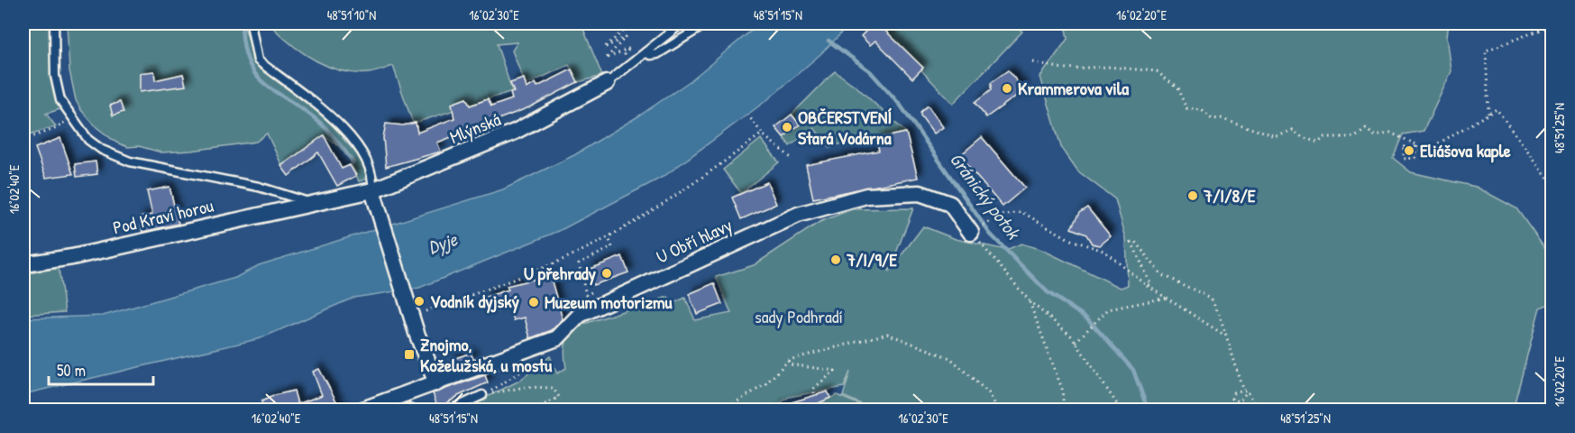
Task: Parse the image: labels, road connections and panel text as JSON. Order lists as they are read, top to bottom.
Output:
{
  "streets": {
    "street": ["Mlýnská", "Pod Kraví horou", "U Obří hlavy"]
  },
  "crossings": [
    ["Mlýnská", "Pod Kraví horou"]
  ],
  "water": ["Gránický potok", "Dyje"],
  "parks": ["sady Podhradí"],
  "places": {
    "other": [
      "Krammerova vila",
      "OBČERSTVENÍ Stará Vodárna",
      "Eliášova kaple",
      "7/I/8/E",
      "7/I/9/E",
      "U přehrady",
      "Vodník dyjský",
      "Muzeum motorizmu"
    ],
    "transit": ["Znojmo, Koželužská, u mostu"]
  },
  "scale_bar": "50 m",
  "coordinates": [
    "48°51'10\"N",
    "16°02'30\"E",
    "48°51'15\"N",
    "16°02'20\"E",
    "48°51'25\"N",
    "16°02'40\"E"
  ]
}
